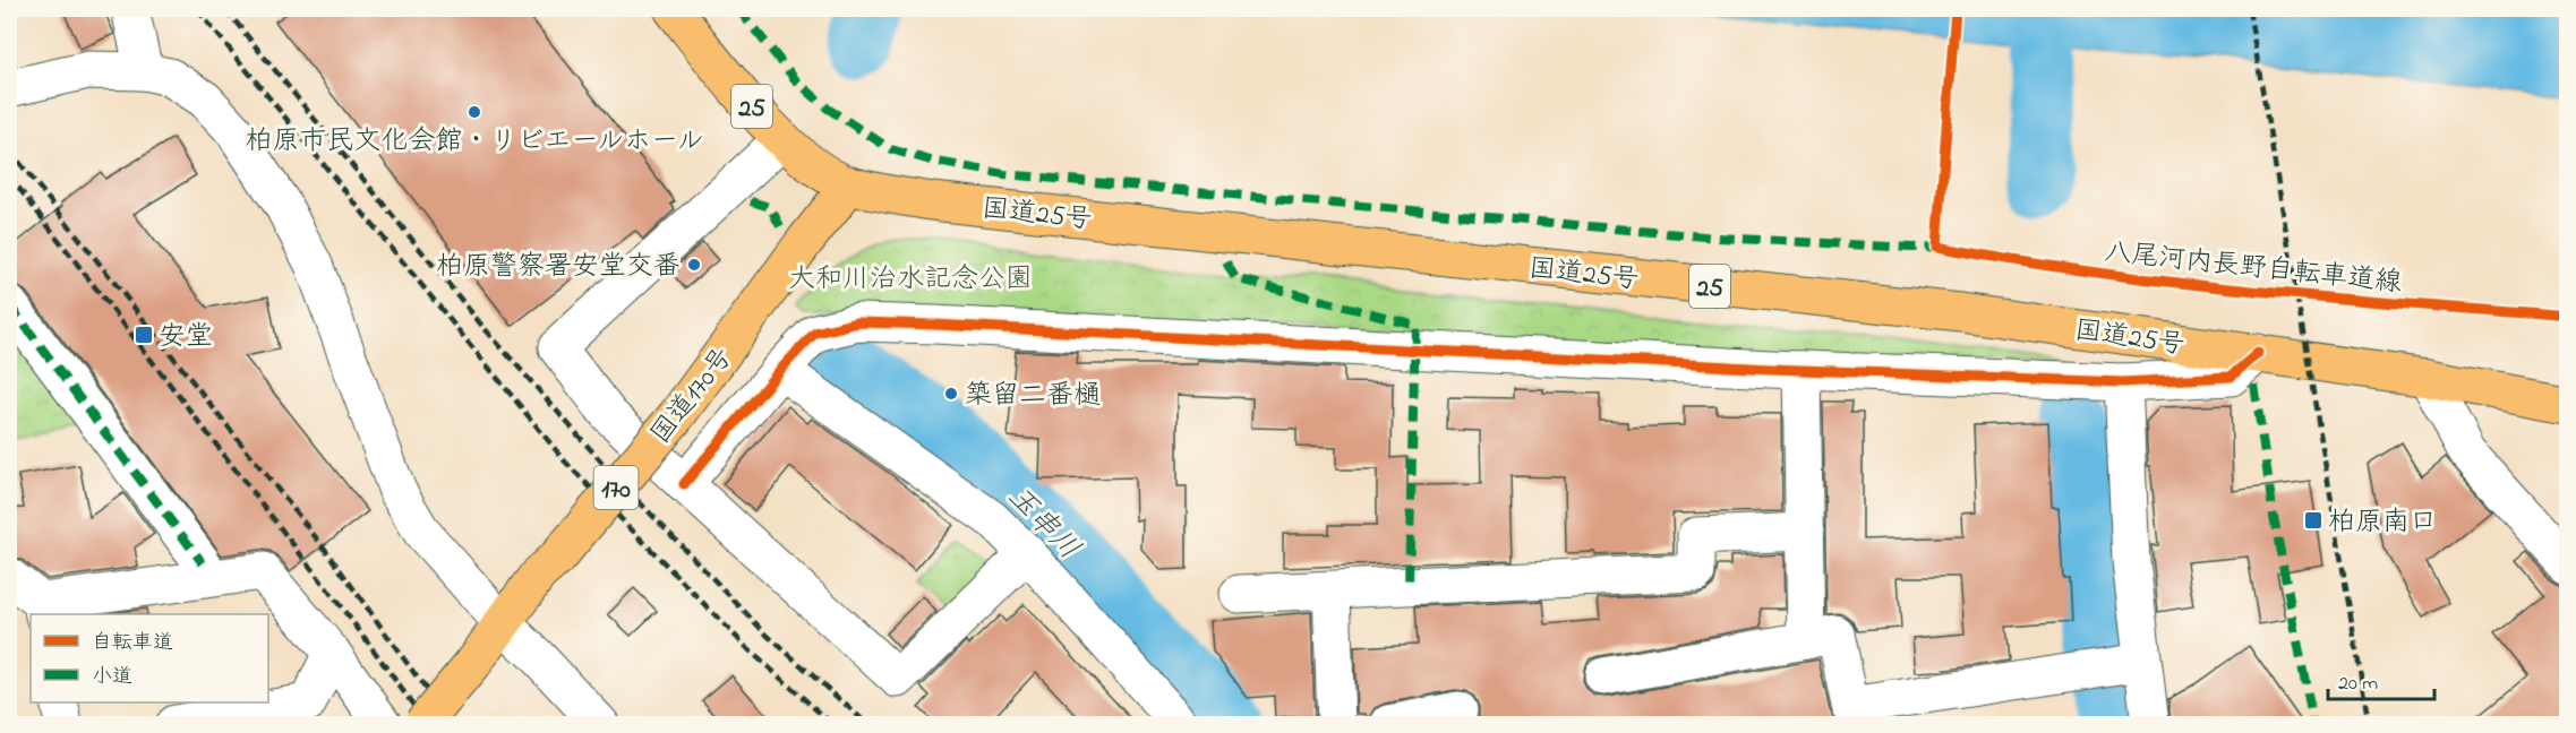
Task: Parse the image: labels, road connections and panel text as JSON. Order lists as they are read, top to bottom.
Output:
{
  "streets": {
    "highway": [
      "25",
      "国道25号",
      "国道170号",
      "170"
    ],
    "cycle path": ["八尾河内長野自転車道線"]
  },
  "crossings": [
    ["国道25号", "国道170号"]
  ],
  "water": ["玉串川"],
  "parks": ["大和川治水記念公園"],
  "places": {
    "other": ["柏原市民文化会館・リビエールホール", "柏原警察署安堂交番", "築留二番樋"],
    "transit": ["安堂", "柏原南口"]
  },
  "legend": ["自転車道", "小道"],
  "scale_bar": "20 m"
}
